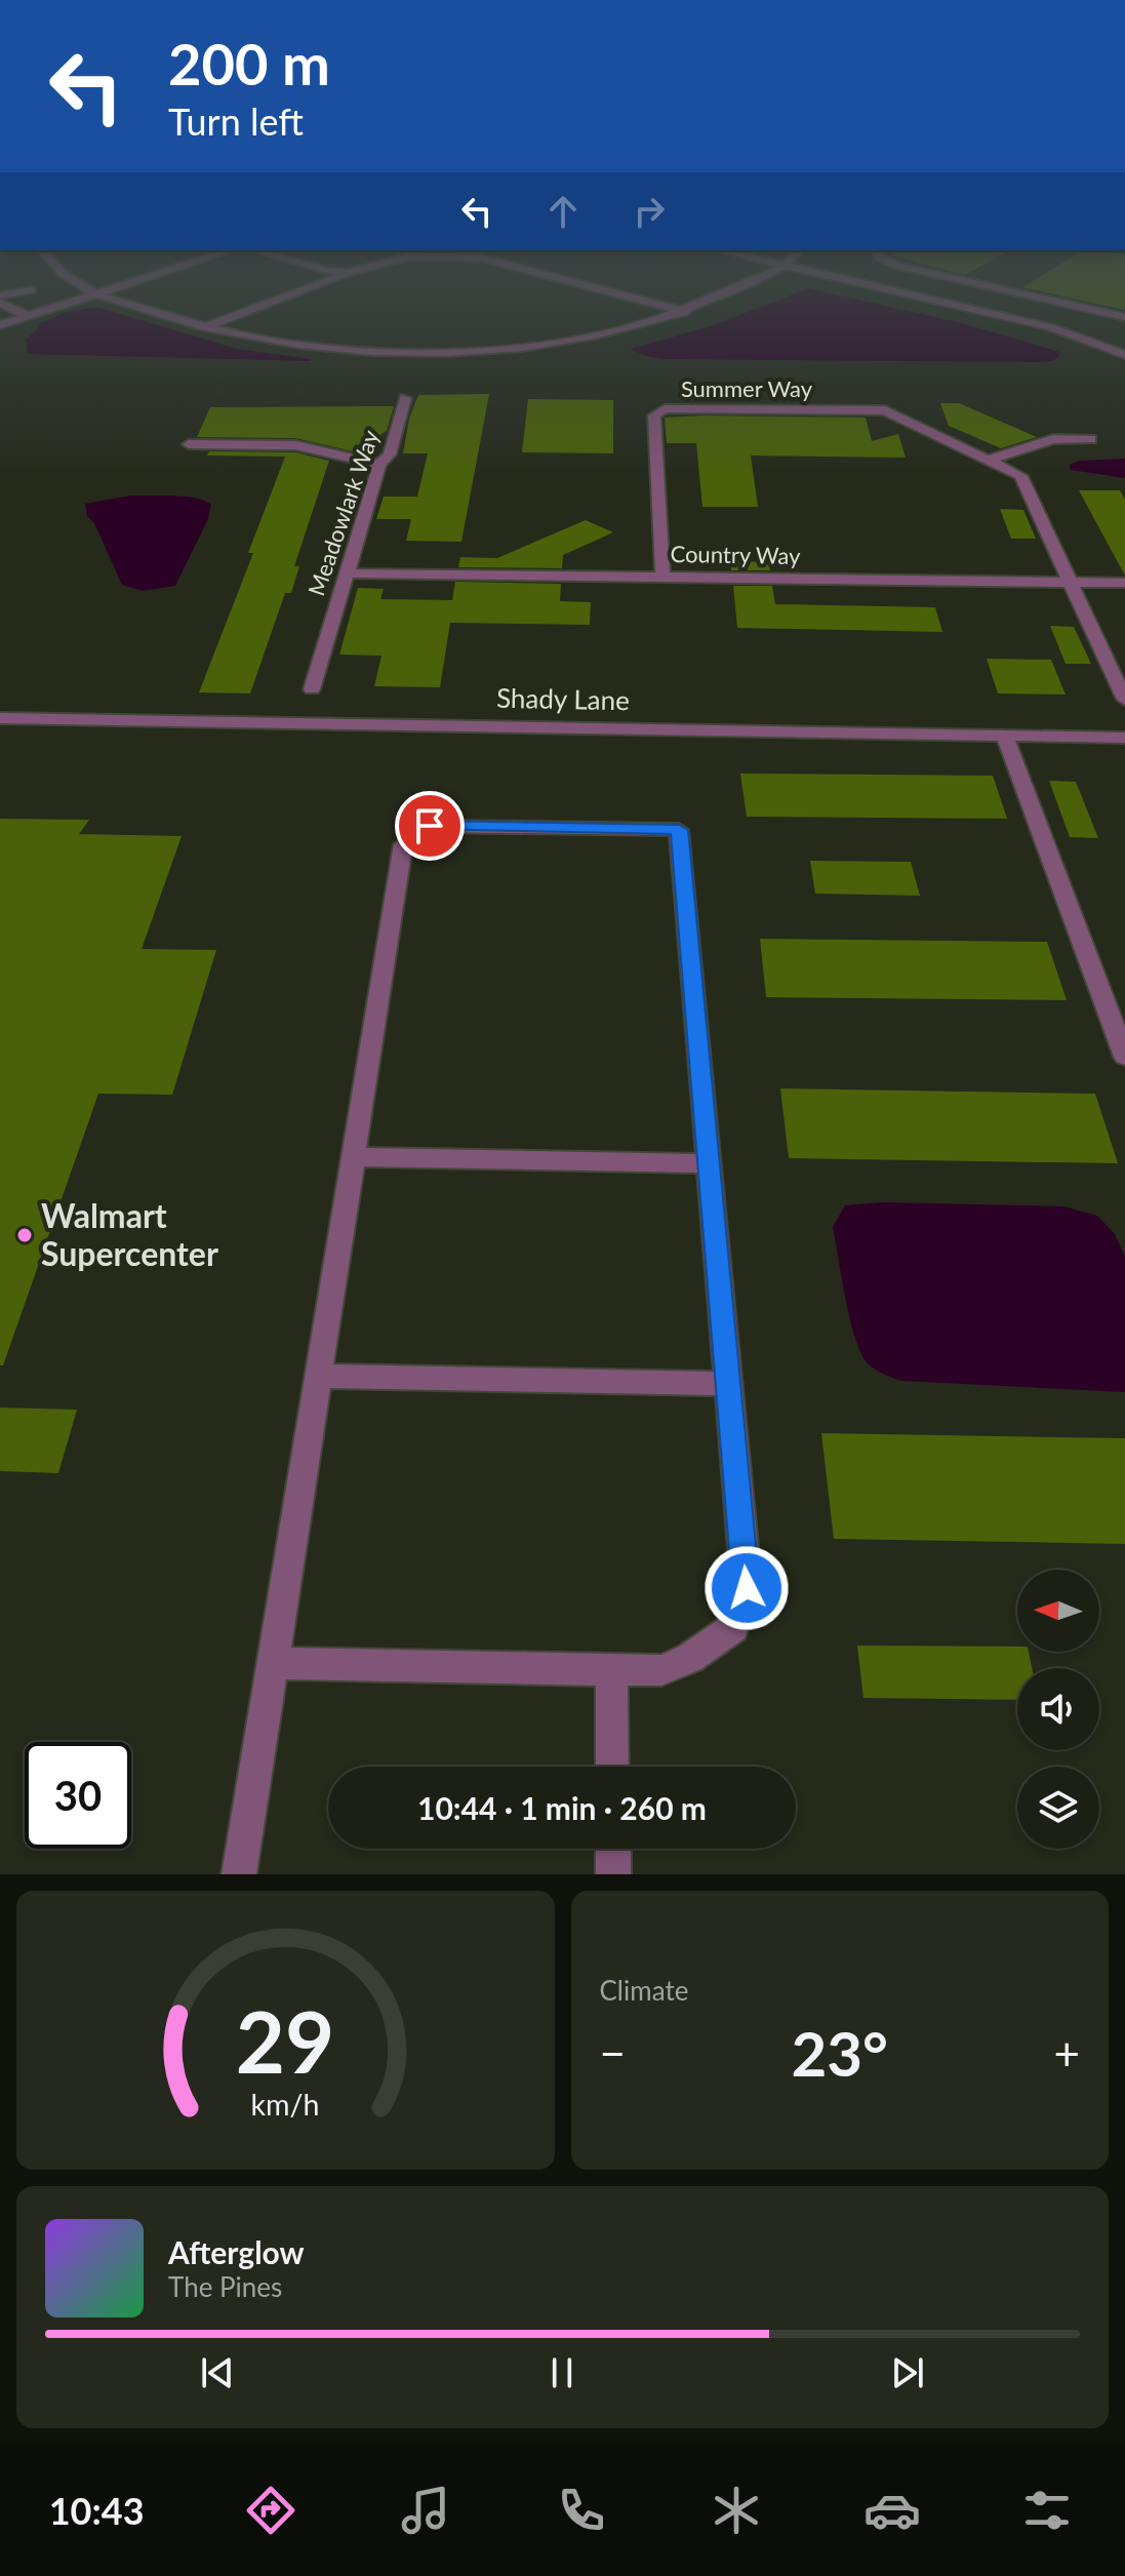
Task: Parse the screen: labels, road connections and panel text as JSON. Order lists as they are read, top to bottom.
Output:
{
  "streets": {
    "street": [
      "Summer Way",
      "Meadowlark Way",
      "Country Way",
      "Shady Lane"
    ]
  },
  "crossings": [
    ["Summer Way", "Country Way"],
    ["Meadowlark Way", "Country Way"]
  ],
  "places": ["Walmart Supercenter"],
  "north": "left",
  "page": {
    "turn": ["200 m", "Turn left"],
    "limit": "30",
    "trip": "10:44 · 1 min · 260 m",
    "tile": "Climate",
    "heat": ["−", "23°", "+"],
    "song": ["Afterglow", "The Pines"],
    "tabs": "10:43",
    "gauge": ["29", "km/h"]
  }
}
